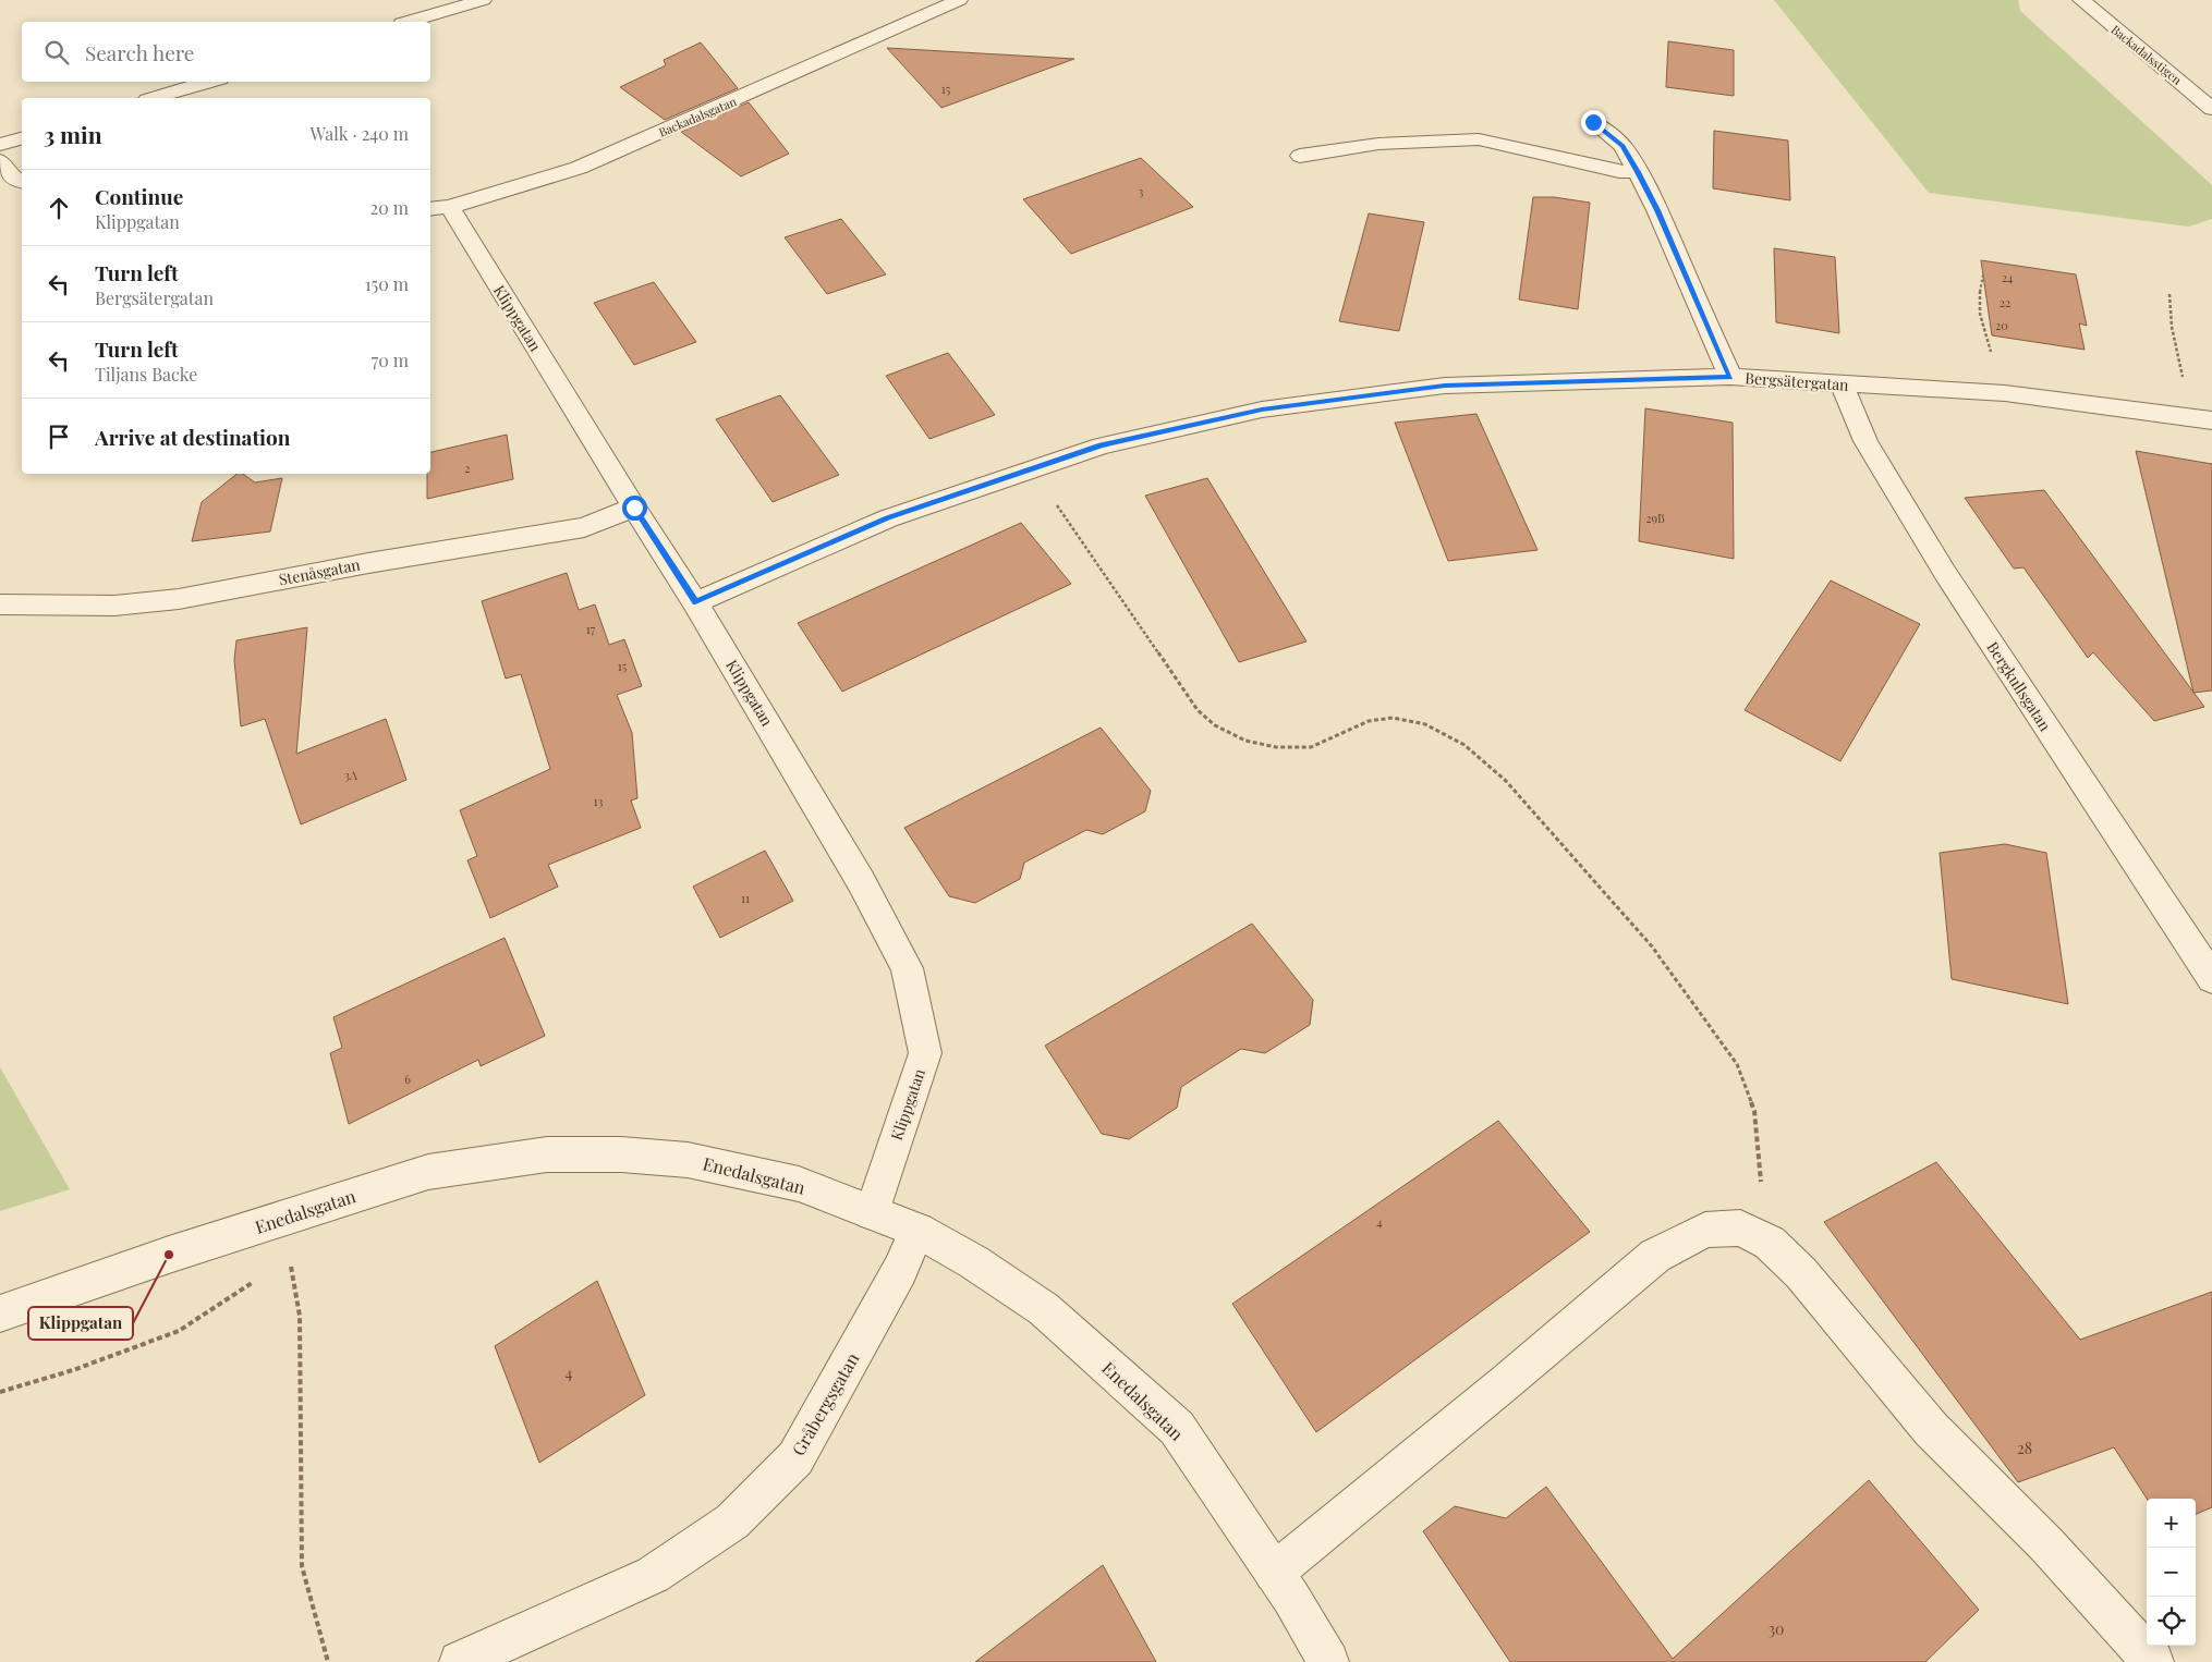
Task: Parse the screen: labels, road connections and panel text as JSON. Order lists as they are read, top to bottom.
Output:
{
  "streets": {
    "street": [
      "Backadalsstigen",
      "Backadalsgatan",
      "Klippgatan",
      "Bergsätergatan",
      "Stenåsgatan",
      "Bergkullsgatan",
      "Enedalsgatan",
      "Gråbergsgatan"
    ]
  },
  "crossings": [
    ["Backadalsgatan", "Klippgatan"],
    ["Klippgatan", "Bergsätergatan"],
    ["Klippgatan", "Stenåsgatan"],
    ["Klippgatan", "Enedalsgatan"],
    ["Bergsätergatan", "Bergkullsgatan"],
    ["Enedalsgatan", "Gråbergsgatan"]
  ],
  "places": ["Klippgatan"],
  "house_numbers": [
    "15",
    "3",
    "24",
    "22",
    "20",
    "2",
    "29B",
    "17",
    "15",
    "3A",
    "13",
    "11",
    "6",
    "4",
    "4",
    "28",
    "30"
  ],
  "page": {
    "search": "Search here",
    "heading": ["3 min", "Walk · 240 m"],
    "list": [
      ["Continue", "Klippgatan", "20 m"],
      ["Turn left", "Bergsätergatan", "150 m"],
      ["Turn left", "Tiljans Backe", "70 m"],
      "Arrive at destination"
    ],
    "map_buttons": ["+", "−"]
  }
}
